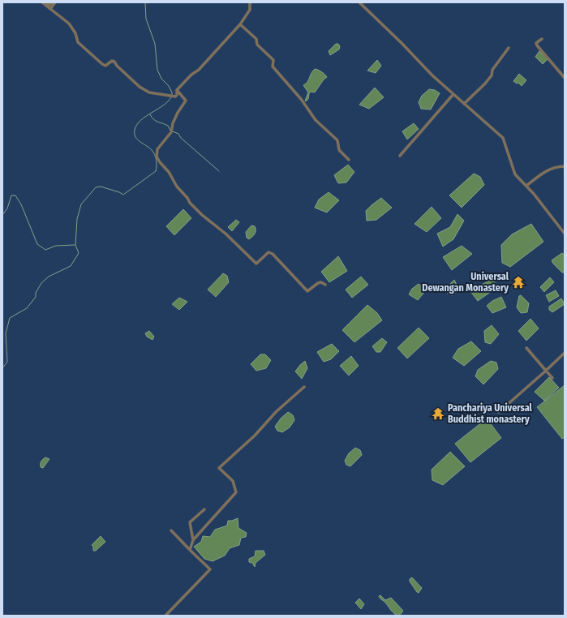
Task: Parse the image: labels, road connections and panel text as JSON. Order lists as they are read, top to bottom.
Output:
{
  "places": {
    "temple": ["Universal Dewangan Monastery", "Panchariya Universal Buddhist monastery"]
  }
}
